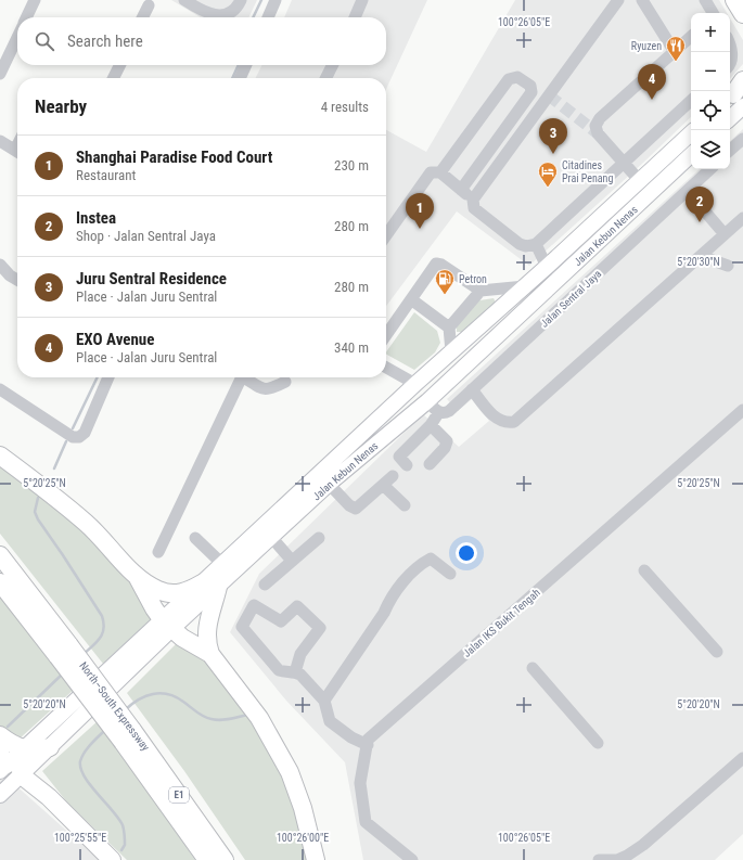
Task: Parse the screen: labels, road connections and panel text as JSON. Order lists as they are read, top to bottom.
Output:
{
  "streets": {
    "highway": ["North–South Expressway", "E1"],
    "main road": ["Jalan Kebun Nenas"],
    "street": ["Jalan Sentral Jaya", "Jalan IKS Bukit Tengah"]
  },
  "places": {
    "restaurant": ["Ryuzen"],
    "hotel": ["Citadines Prai Penang"],
    "fuel station": ["Petron"]
  },
  "page": {
    "map_buttons": ["+", "−"],
    "search": "Search here",
    "pins": [
      "4",
      "3",
      "2",
      "1"
    ],
    "heading": ["Nearby", "4 results"],
    "list": [
      {
        "mark": "1",
        "name": "Shanghai Paradise Food Court",
        "note": "Restaurant",
        "value": "230 m"
      },
      {
        "mark": "2",
        "name": "Instea",
        "note": "Shop · Jalan Sentral Jaya",
        "value": "280 m"
      },
      {
        "mark": "3",
        "name": "Juru Sentral Residence",
        "note": "Place · Jalan Juru Sentral",
        "value": "280 m"
      },
      {
        "mark": "4",
        "name": "EXO Avenue",
        "note": "Place · Jalan Juru Sentral",
        "value": "340 m"
      }
    ]
  },
  "coordinates": [
    "100°26'05\"E",
    "5°20'30\"N",
    "5°20'25\"N",
    "5°20'20\"N",
    "100°25'55\"E",
    "100°26'00\"E"
  ]
}
